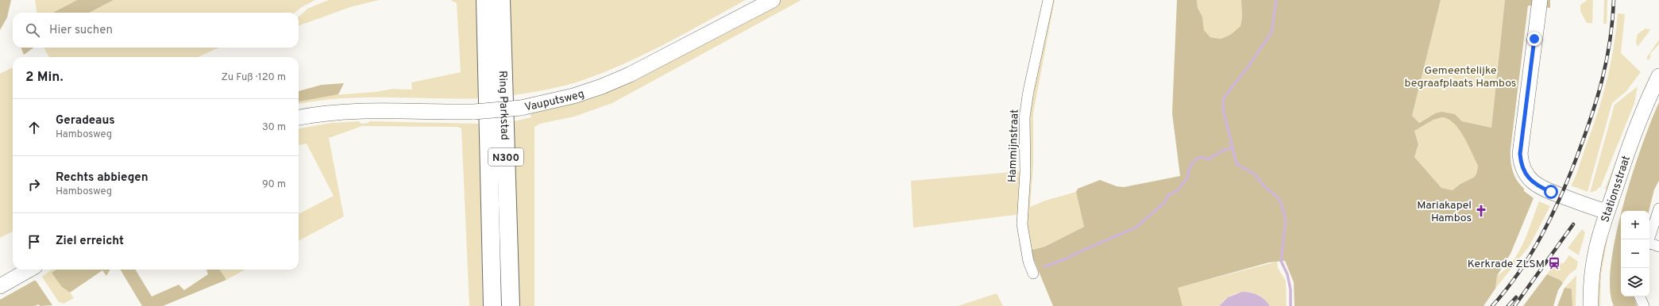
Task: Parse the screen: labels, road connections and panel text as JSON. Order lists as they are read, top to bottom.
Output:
{
  "streets": {
    "highway": ["Ring Parkstad", "N300"],
    "street": ["Vauputsweg", "Hammijnstraat", "Stationsstraat"]
  },
  "parks": ["Gemeentelijke begraafplaats Hambos"],
  "places": {
    "church": ["Mariakapel Hambos"],
    "station": ["Kerkrade ZLSM"]
  },
  "page": {
    "search": "Hier suchen",
    "heading": ["2 Min.", "Zu Fuß · 120 m"],
    "list": [
      ["Geradeaus", "Hambosweg", "30 m"],
      ["Rechts abbiegen", "Hambosweg", "90 m"],
      "Ziel erreicht"
    ],
    "map_buttons": ["+", "−"]
  }
}
